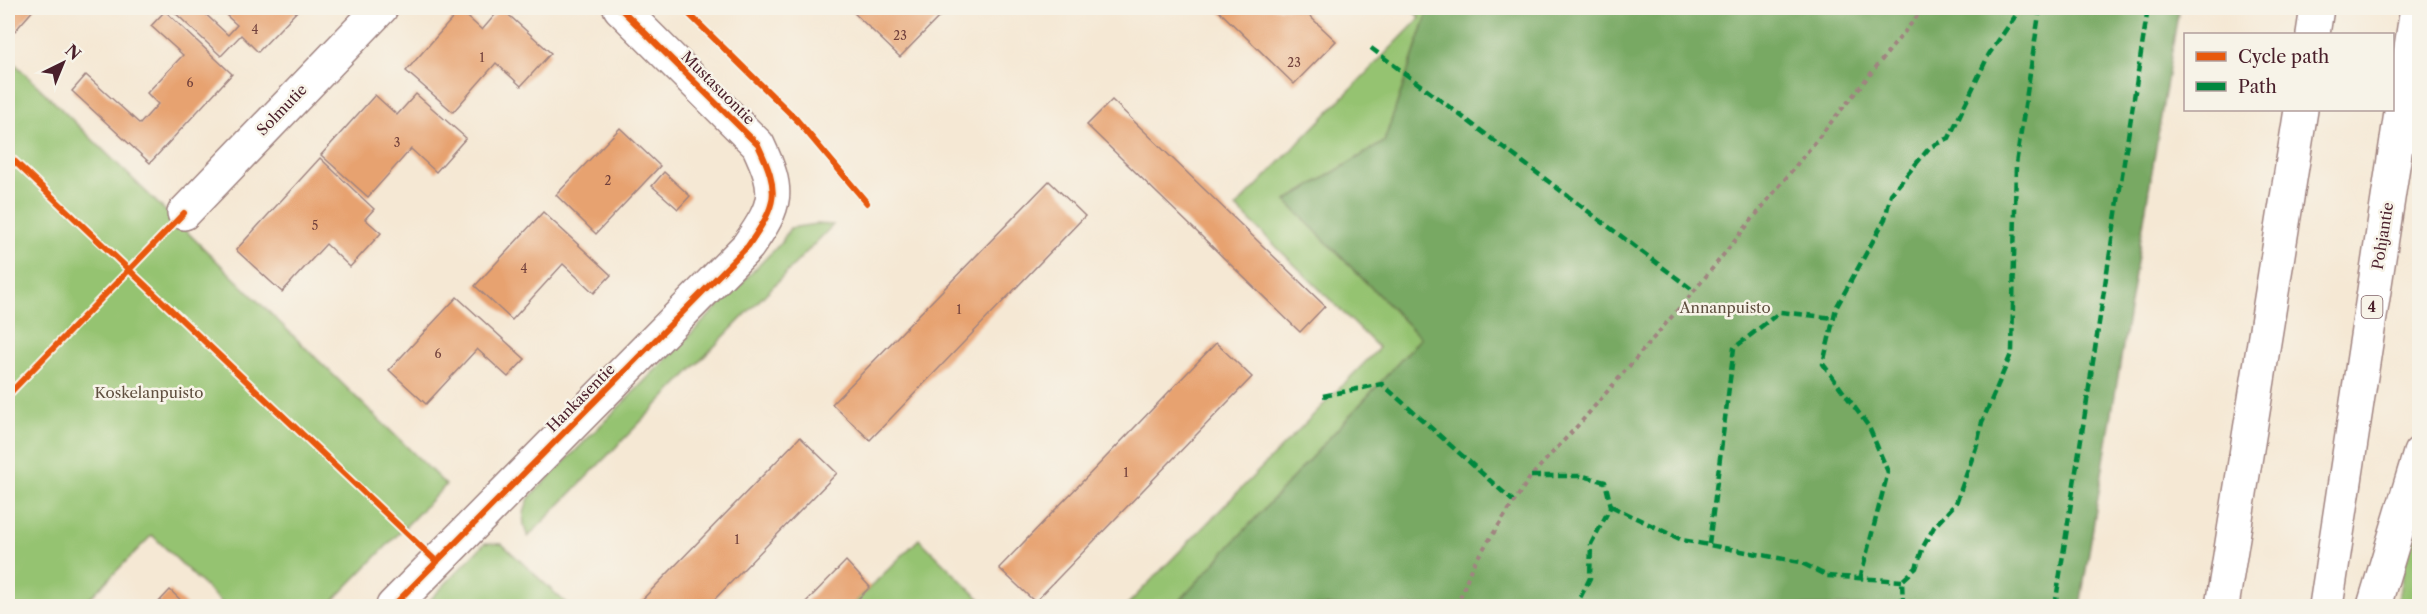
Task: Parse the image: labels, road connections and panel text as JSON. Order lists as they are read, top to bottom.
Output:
{
  "streets": {
    "main road": [
      "Mustasuontie",
      "Solmutie",
      "Pohjantie",
      "4",
      "Hankasentie"
    ]
  },
  "crossings": [
    ["Mustasuontie", "Hankasentie"]
  ],
  "parks": ["Annanpuisto", "Koskelanpuisto"],
  "house_numbers": [
    "4",
    "23",
    "1",
    "23",
    "6",
    "3",
    "2",
    "5",
    "4",
    "1",
    "6",
    "1",
    "1"
  ],
  "legend": ["Cycle path", "Path"],
  "north": "top right"
}
